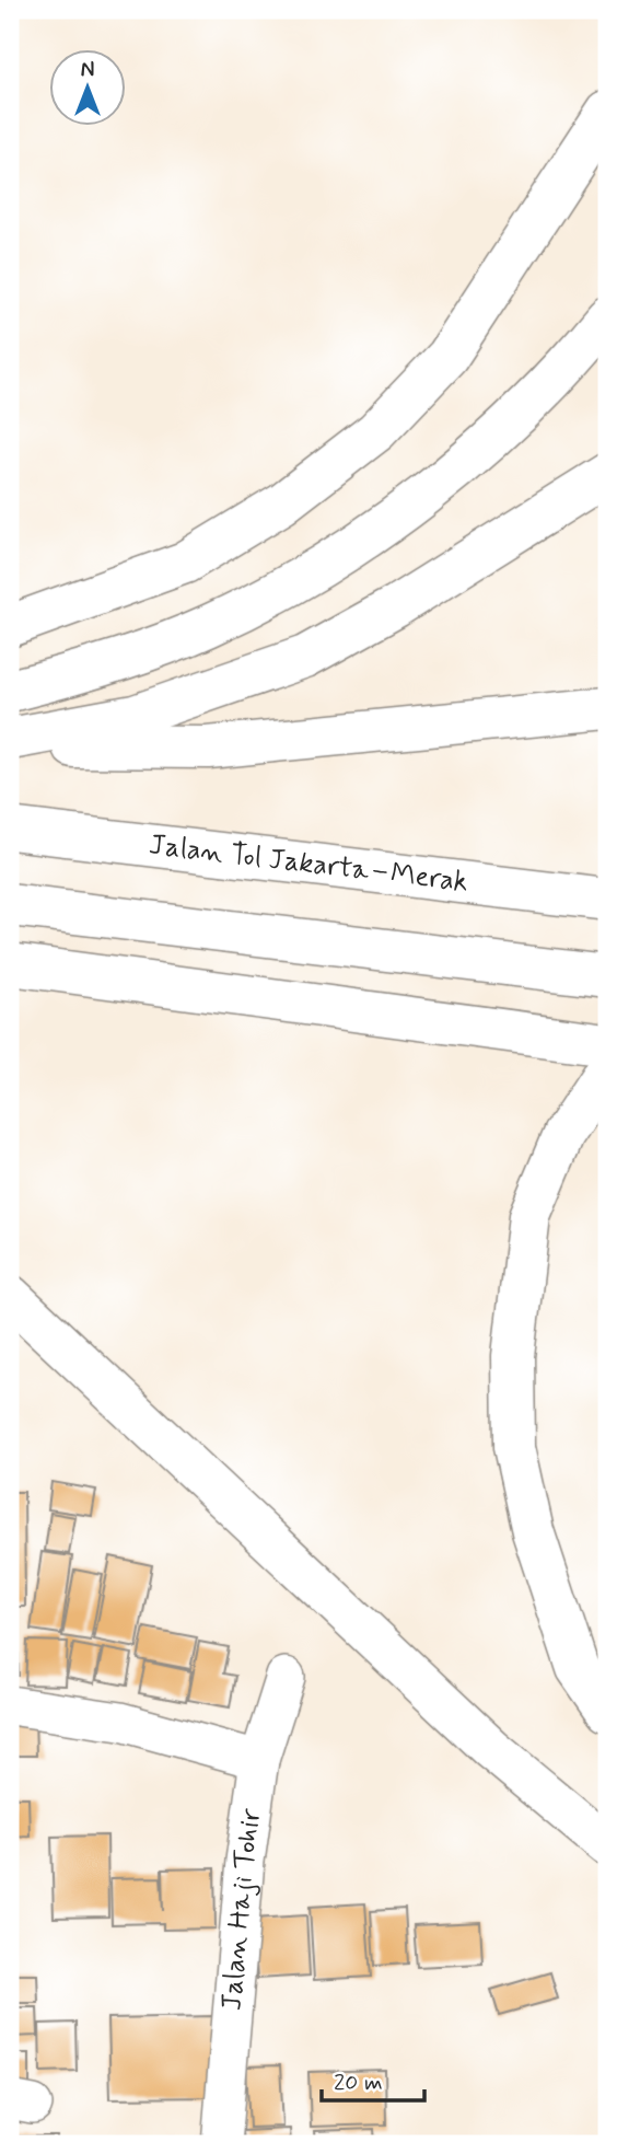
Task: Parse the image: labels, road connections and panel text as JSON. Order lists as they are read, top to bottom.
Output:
{
  "streets": {
    "highway": ["Jalan Tol Jakarta–Merak"],
    "street": ["Jalan Haji Tohir"]
  },
  "scale_bar": "20 m",
  "north": "top"
}
